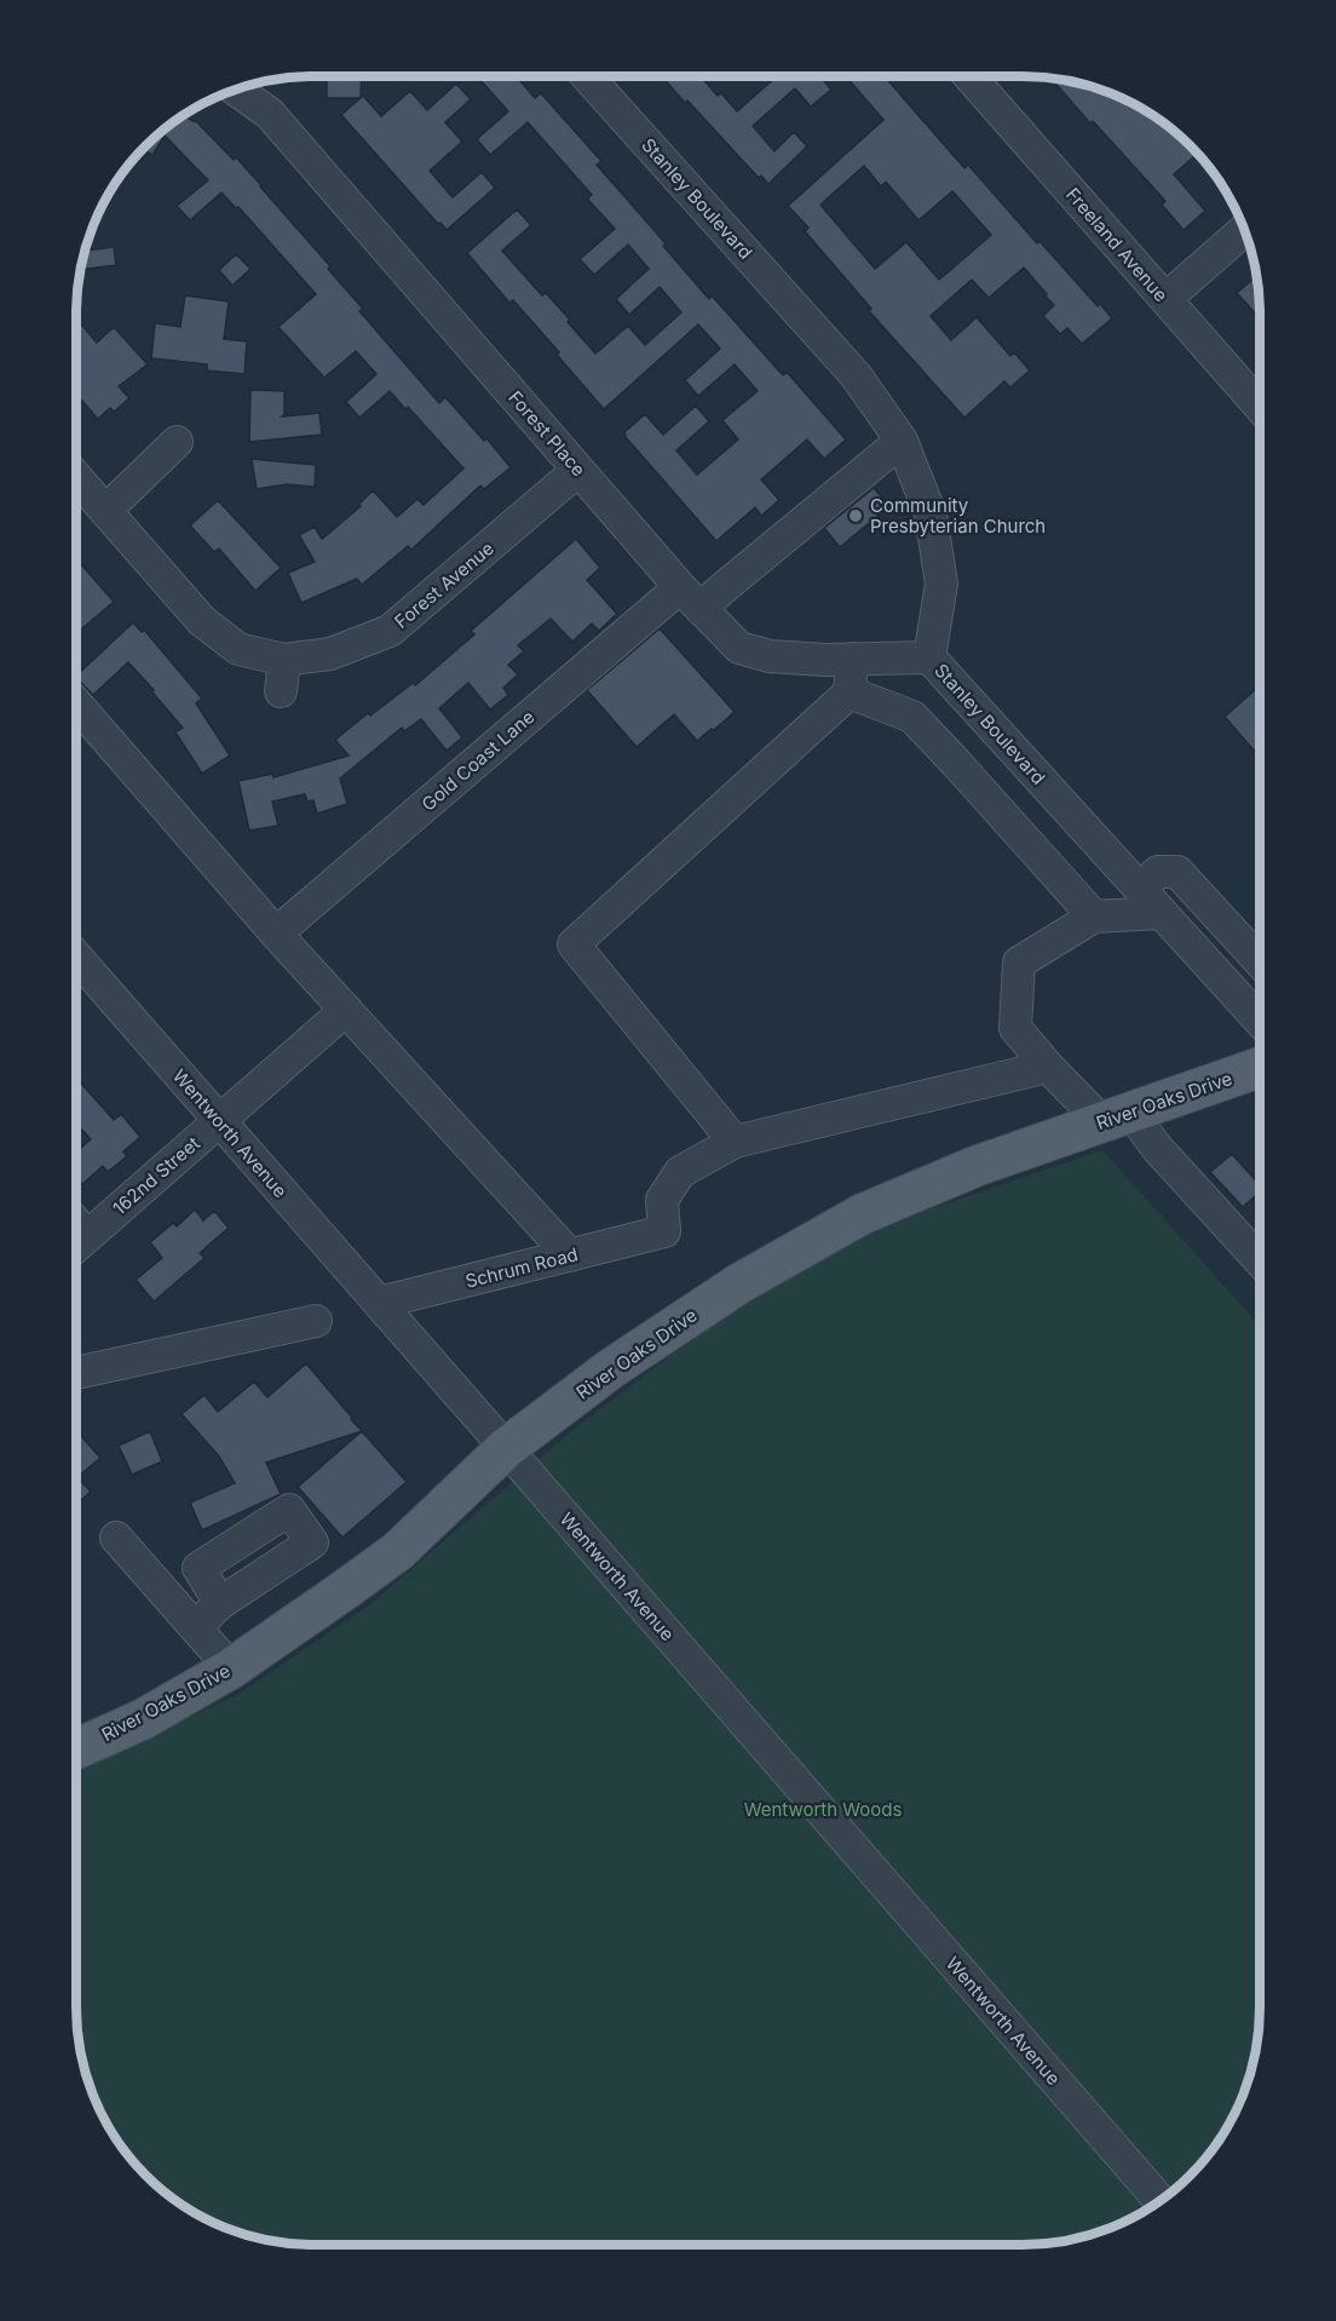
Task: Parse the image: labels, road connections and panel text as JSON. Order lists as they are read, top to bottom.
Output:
{
  "streets": {
    "main road": ["River Oaks Drive"],
    "street": [
      "Stanley Boulevard",
      "Freeland Avenue",
      "Forest Place",
      "Forest Avenue",
      "Gold Coast Lane",
      "Wentworth Avenue",
      "162nd Street",
      "Schrum Road"
    ]
  },
  "crossings": [
    ["Stanley Boulevard", "Forest Place"],
    ["Stanley Boulevard", "Gold Coast Lane"],
    ["Forest Place", "Forest Avenue"],
    ["Forest Place", "Gold Coast Lane"],
    ["River Oaks Drive", "Wentworth Avenue"],
    ["Wentworth Avenue", "162nd Street"],
    ["Wentworth Avenue", "Schrum Road"]
  ],
  "parks": ["Wentworth Woods"],
  "places": ["Community Presbyterian Church"]
}
